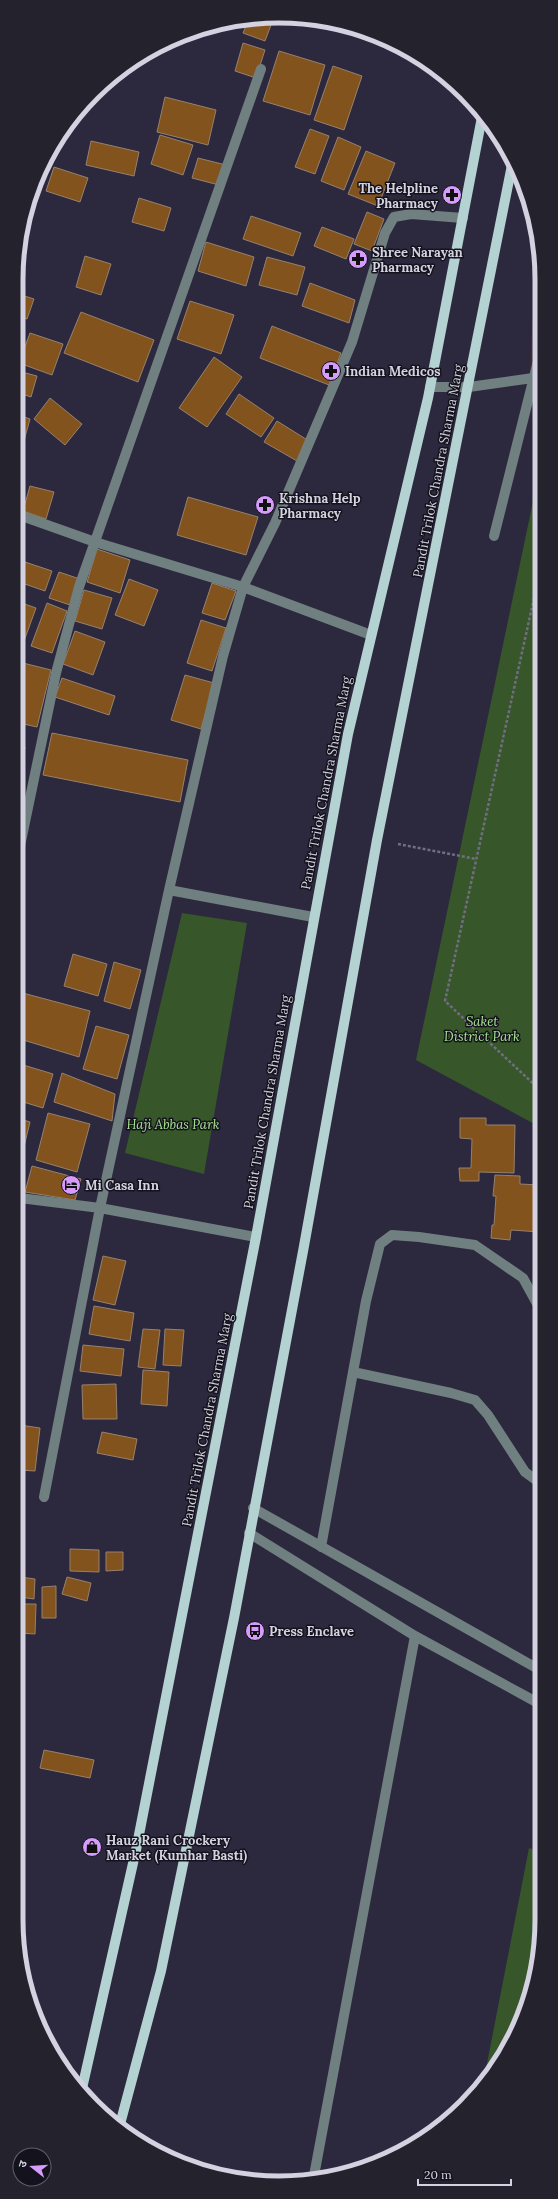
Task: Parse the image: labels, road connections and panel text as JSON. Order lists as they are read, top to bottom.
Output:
{
  "streets": {
    "main road": ["Pandit Trilok Chandra Sharma Marg"]
  },
  "parks": ["Saket District Park", "Haji Abbas Park"],
  "places": {
    "pharmacy": [
      "The Helpline Pharmacy",
      "Shree Narayan Pharmacy",
      "Indian Medicos",
      "Krishna Help Pharmacy"
    ],
    "hotel": ["Mi Casa Inn"],
    "bus stop": ["Press Enclave"],
    "shop": ["Hauz Rani Crockery Market (Kumhar Basti)"]
  },
  "scale_bar": "20 m",
  "north": "left"
}
